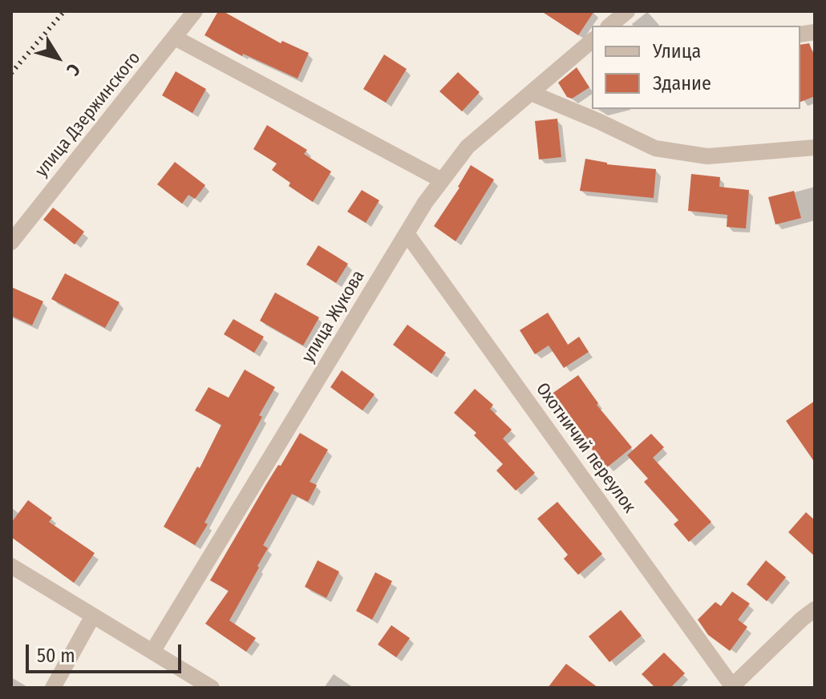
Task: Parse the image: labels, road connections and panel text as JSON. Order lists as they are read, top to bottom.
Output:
{
  "streets": {
    "street": ["улица Дзержинского", "улица Жукова", "Охотничий переулок"]
  },
  "crossings": [
    ["улица Жукова", "Охотничий переулок"]
  ],
  "legend": ["Улица", "Здание"],
  "scale_bar": "50 m",
  "north": "bottom right"
}
